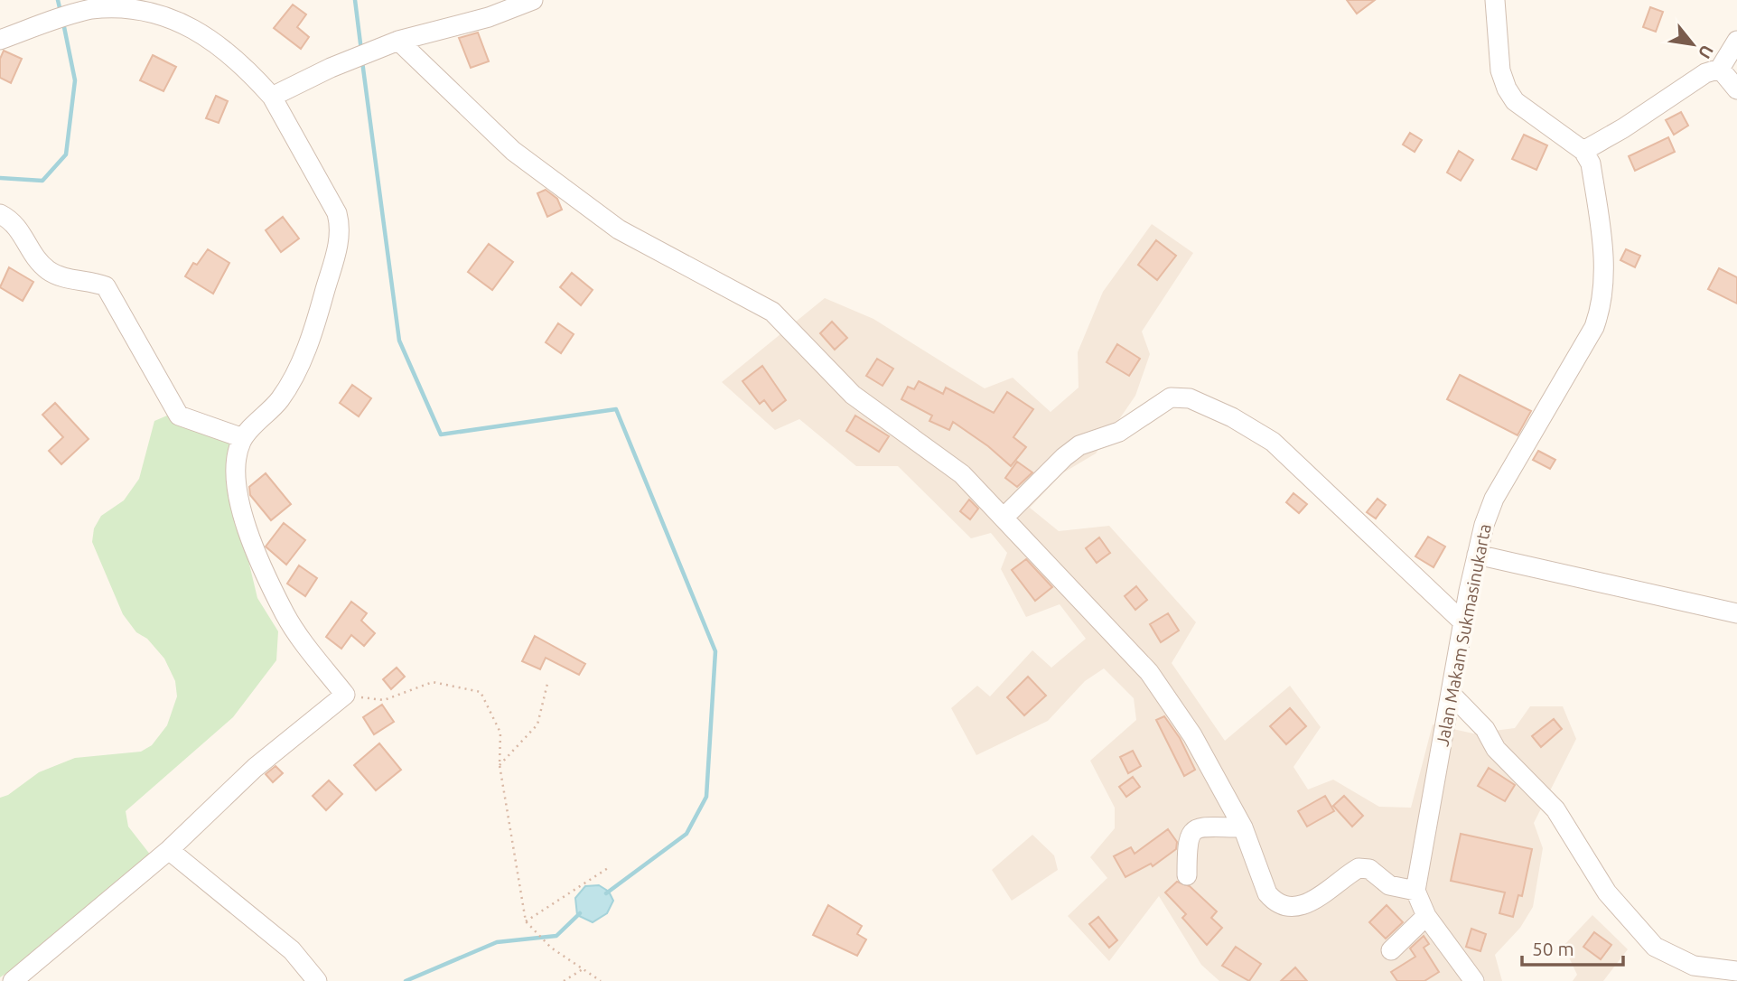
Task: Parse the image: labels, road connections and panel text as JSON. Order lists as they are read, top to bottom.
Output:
{
  "streets": {
    "street": ["Jalan Makam Sukmasinukarta"]
  },
  "scale_bar": "50 m",
  "north": "bottom right"
}
